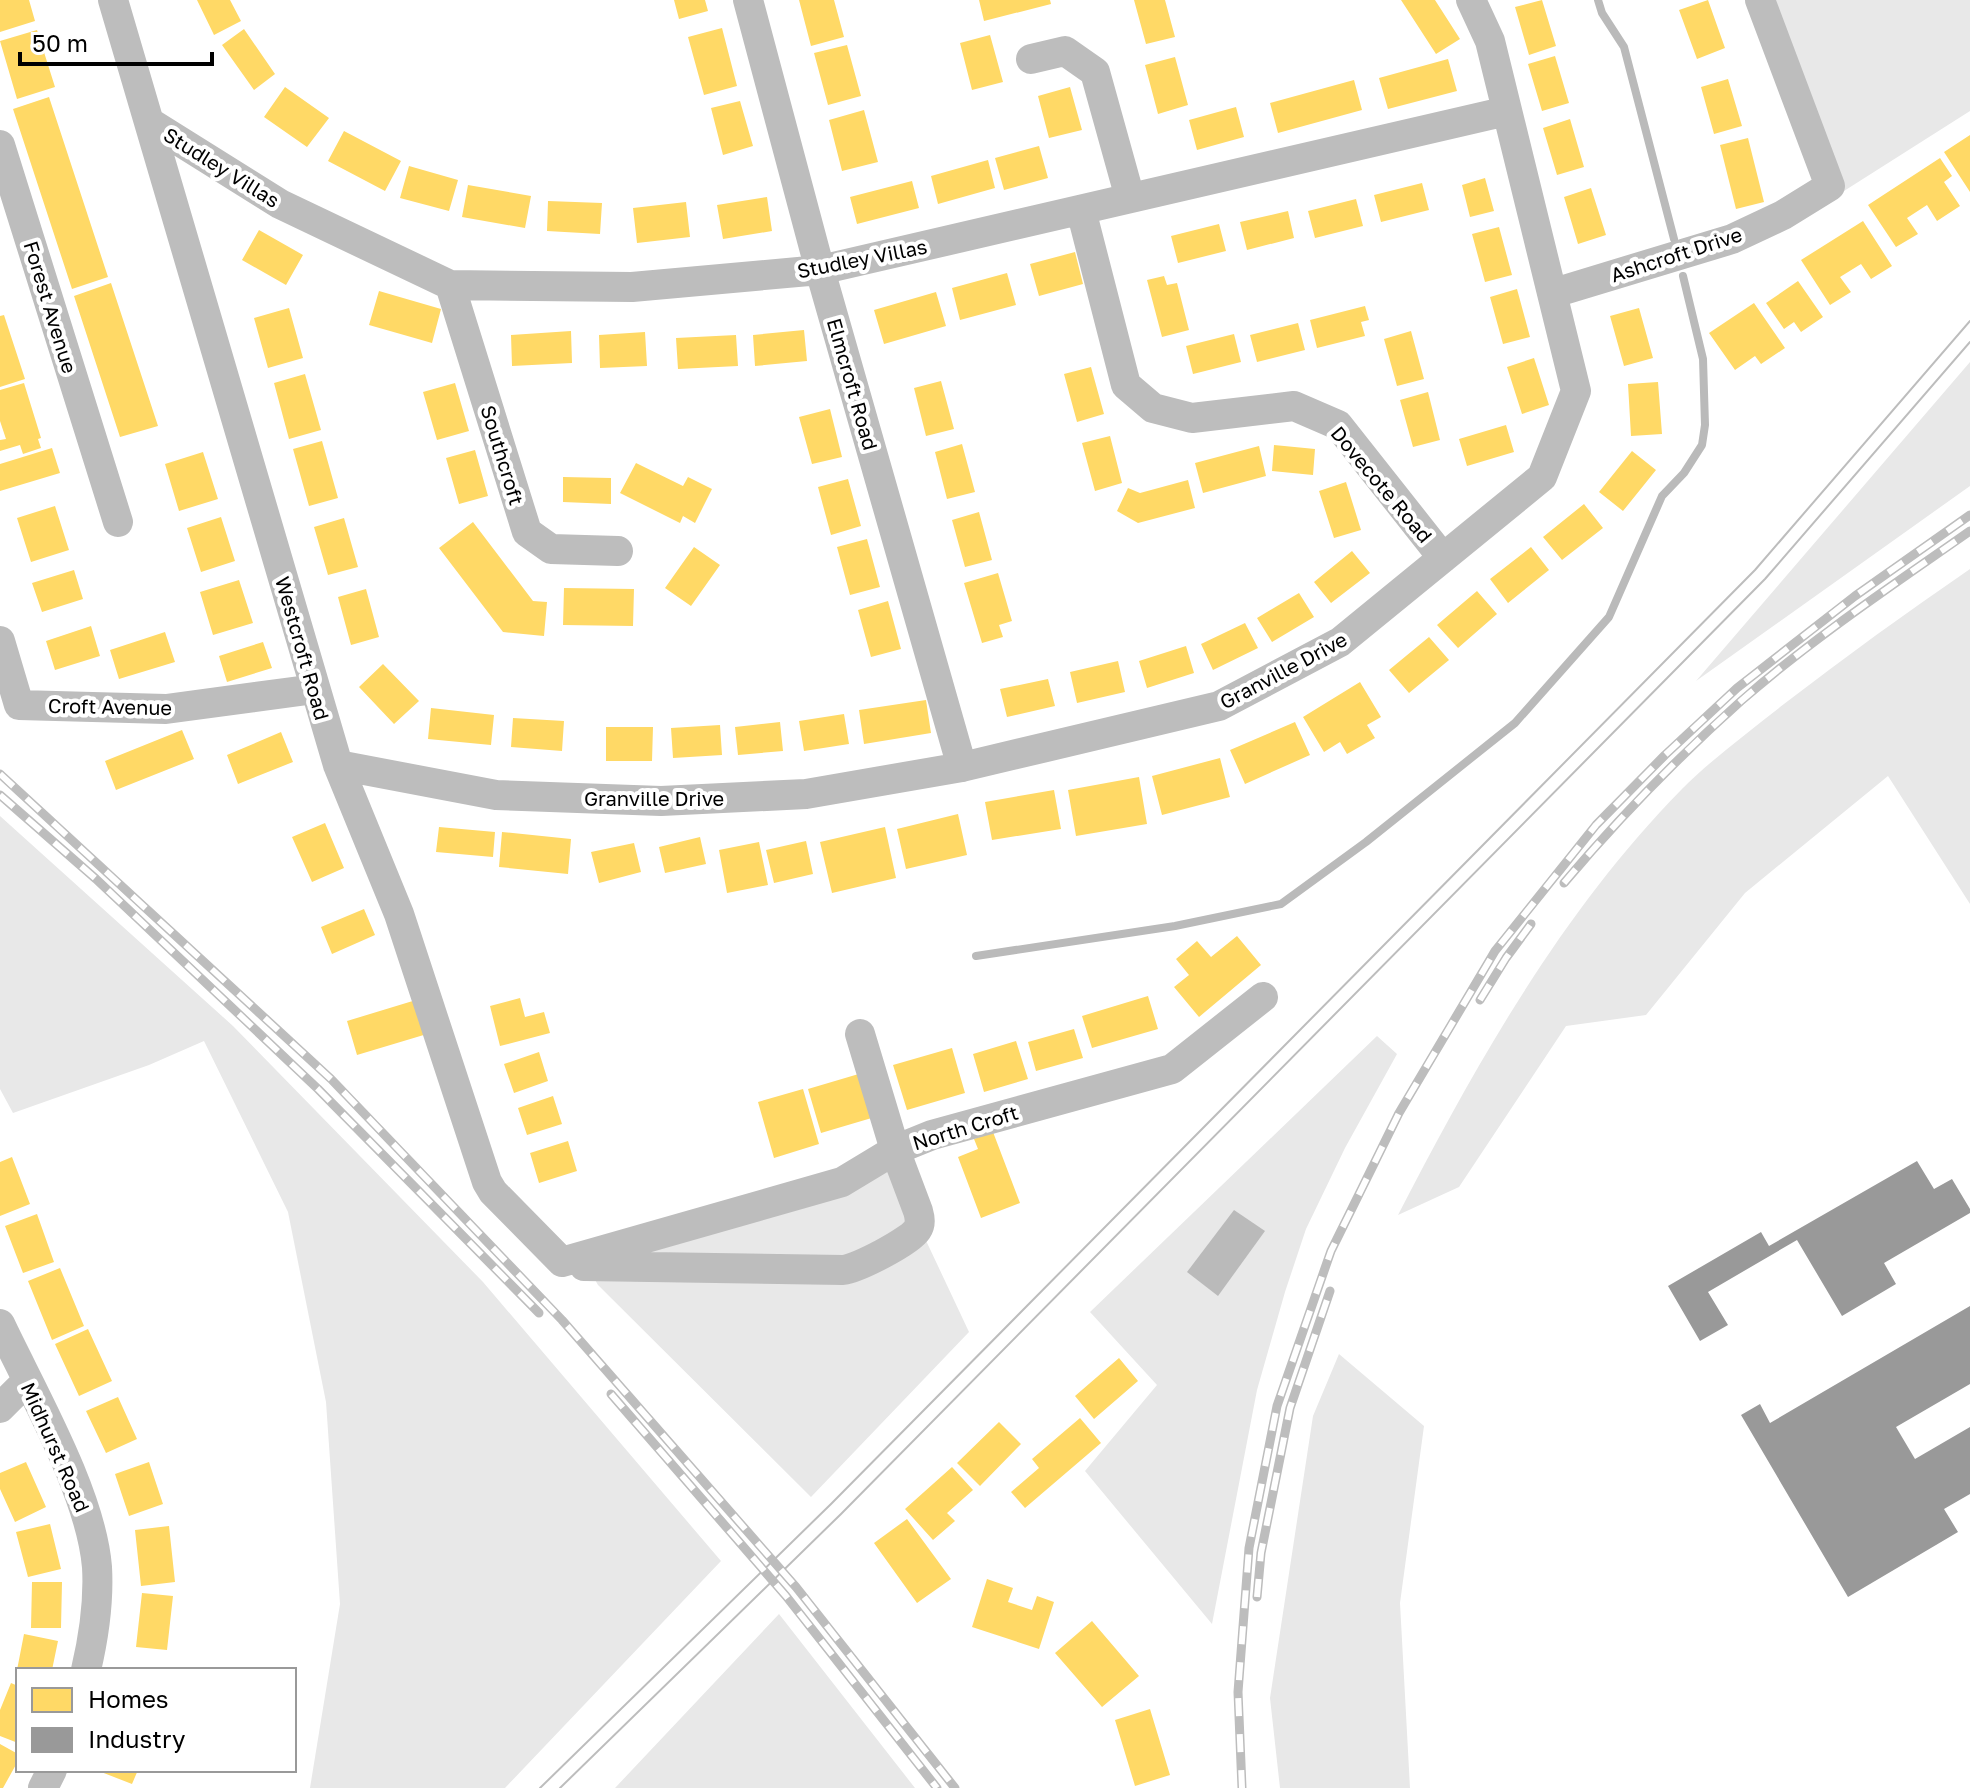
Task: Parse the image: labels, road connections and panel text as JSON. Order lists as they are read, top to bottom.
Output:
{
  "streets": {
    "street": [
      "Studley Villas",
      "Ashcroft Drive",
      "Forest Avenue",
      "Elmcroft Road",
      "Southcroft",
      "Dovecote Road",
      "Westcroft Road",
      "Granville Drive",
      "Croft Avenue",
      "North Croft",
      "Midhurst Road"
    ]
  },
  "crossings": [
    ["Studley Villas", "Elmcroft Road"],
    ["Studley Villas", "Southcroft"],
    ["Studley Villas", "Dovecote Road"],
    ["Studley Villas", "Westcroft Road"],
    ["Studley Villas", "Granville Drive"],
    ["Ashcroft Drive", "Granville Drive"],
    ["Elmcroft Road", "Granville Drive"],
    ["Dovecote Road", "Granville Drive"],
    ["Westcroft Road", "Granville Drive"],
    ["Westcroft Road", "Croft Avenue"],
    ["Westcroft Road", "North Croft"]
  ],
  "legend": ["Homes", "Industry"],
  "scale_bar": "50 m"
}
